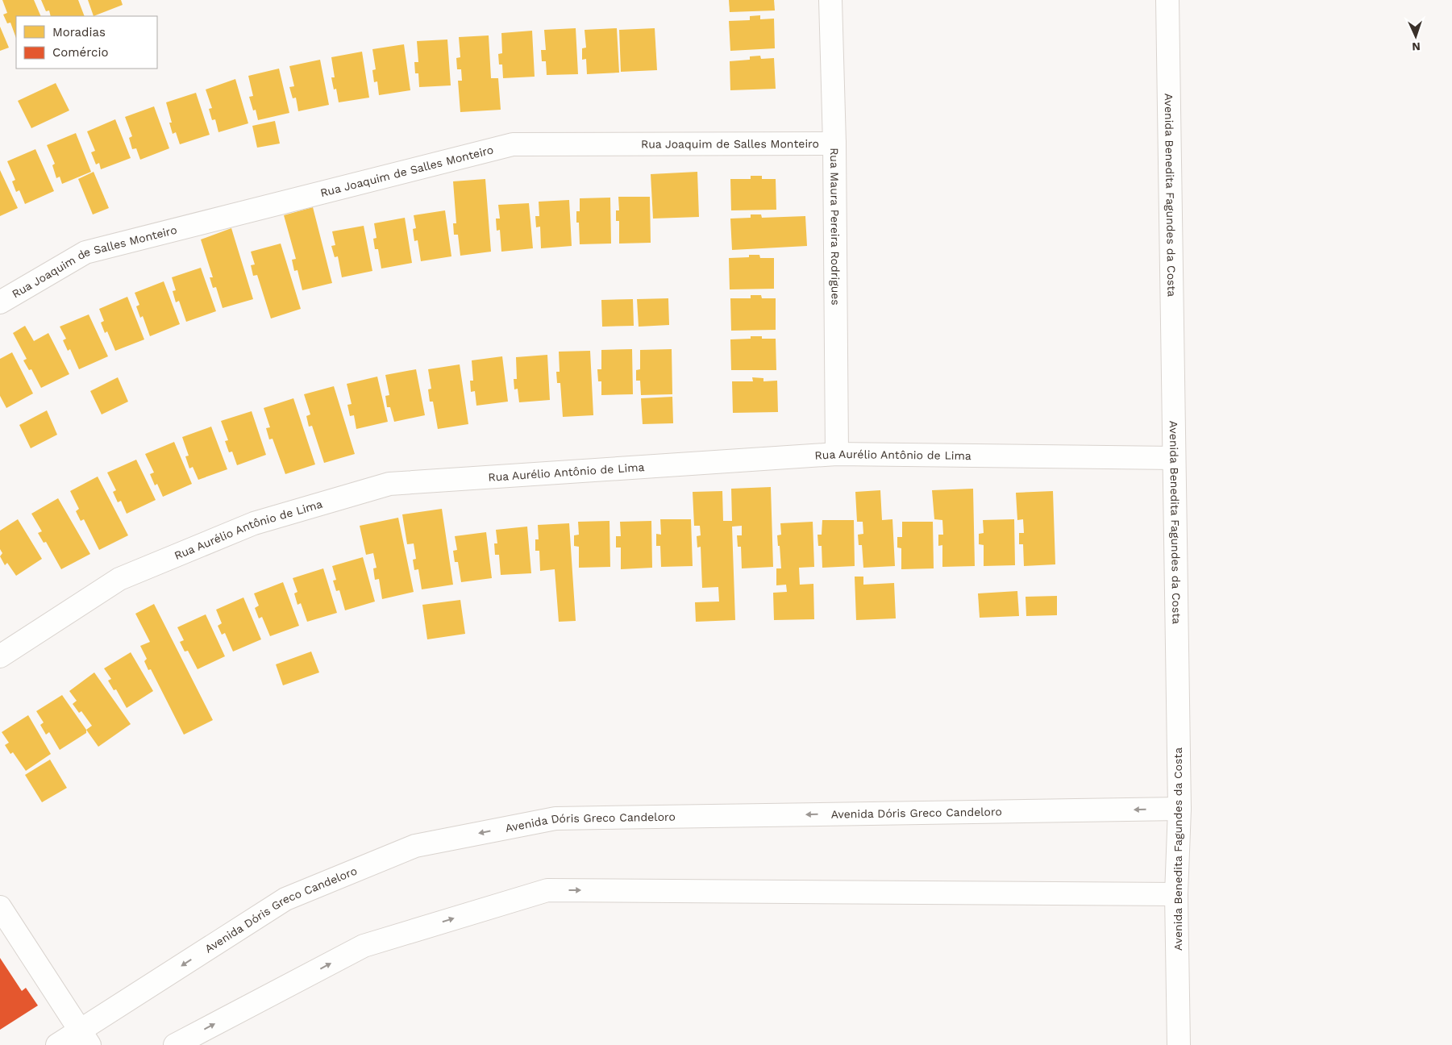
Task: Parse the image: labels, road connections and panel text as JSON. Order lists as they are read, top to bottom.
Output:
{
  "streets": {
    "street": [
      "Rua Joaquim de Salles Monteiro",
      "Avenida Benedita Fagundes da Costa",
      "Rua Maura Pereira Rodrigues",
      "Rua Aurélio Antônio de Lima",
      "Avenida Dóris Greco Candeloro"
    ]
  },
  "crossings": [
    ["Rua Joaquim de Salles Monteiro", "Rua Maura Pereira Rodrigues"],
    ["Avenida Benedita Fagundes da Costa", "Rua Aurélio Antônio de Lima"],
    ["Avenida Benedita Fagundes da Costa", "Avenida Dóris Greco Candeloro"],
    ["Rua Maura Pereira Rodrigues", "Rua Aurélio Antônio de Lima"]
  ],
  "legend": ["Moradias", "Comércio"],
  "north": "bottom"
}
